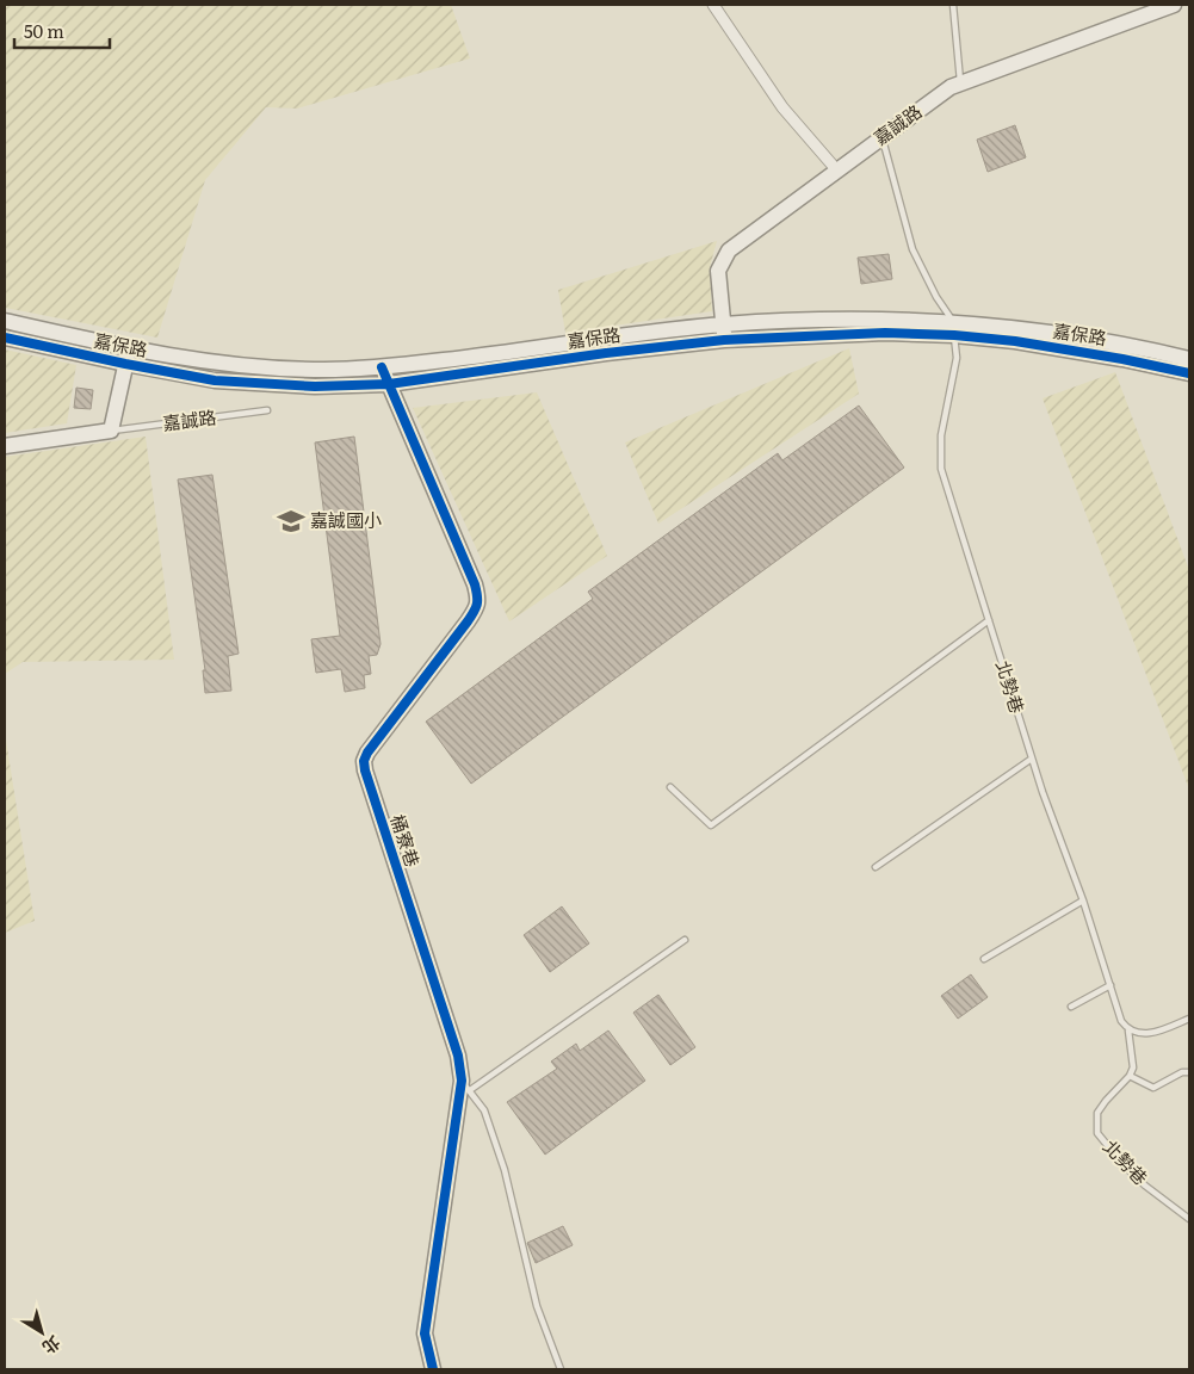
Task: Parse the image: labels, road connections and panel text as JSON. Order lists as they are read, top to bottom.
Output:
{
  "streets": {
    "street": ["嘉誠路", "嘉保路", "桶寮巷"],
    "lane": ["北勢巷"]
  },
  "crossings": [
    ["嘉誠路", "嘉保路"],
    ["嘉保路", "北勢巷"],
    ["嘉保路", "桶寮巷"]
  ],
  "places": {
    "school or university": ["嘉誠國小"]
  },
  "scale_bar": "50 m",
  "north": "bottom right"
}
